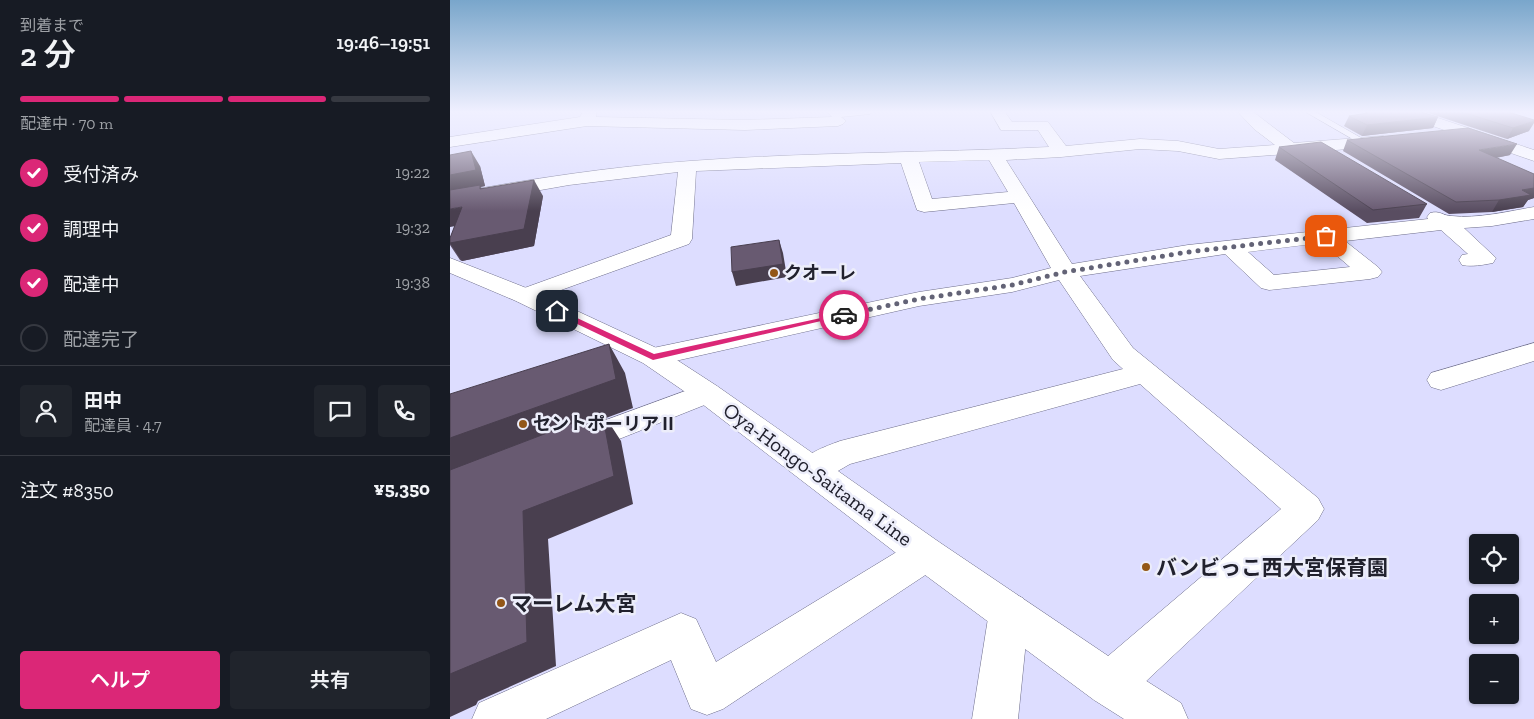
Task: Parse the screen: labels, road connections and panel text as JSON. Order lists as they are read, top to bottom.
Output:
{
  "streets": {
    "street": ["Oya-Hongo-Saitama Line"]
  },
  "places": [
    "クオーレ",
    "セントポーリアⅡ",
    "バンビっこ西大宮保育園",
    "マーレム大宮"
  ],
  "page": {
    "heading": ["2 分", "到着まで", "19:46–19:51"],
    "panel": [
      "田中",
      "配達員 · 4.7",
      "注文 #8350",
      "¥5,350"
    ],
    "bar": "配達中 · 70 m",
    "list": [
      ["受付済み", "19:22"],
      ["調理中", "19:32"],
      ["配達中", "19:38"],
      "配達完了"
    ],
    "map_buttons": ["+", "−"],
    "buttons": ["ヘルプ", "共有"]
  }
}
